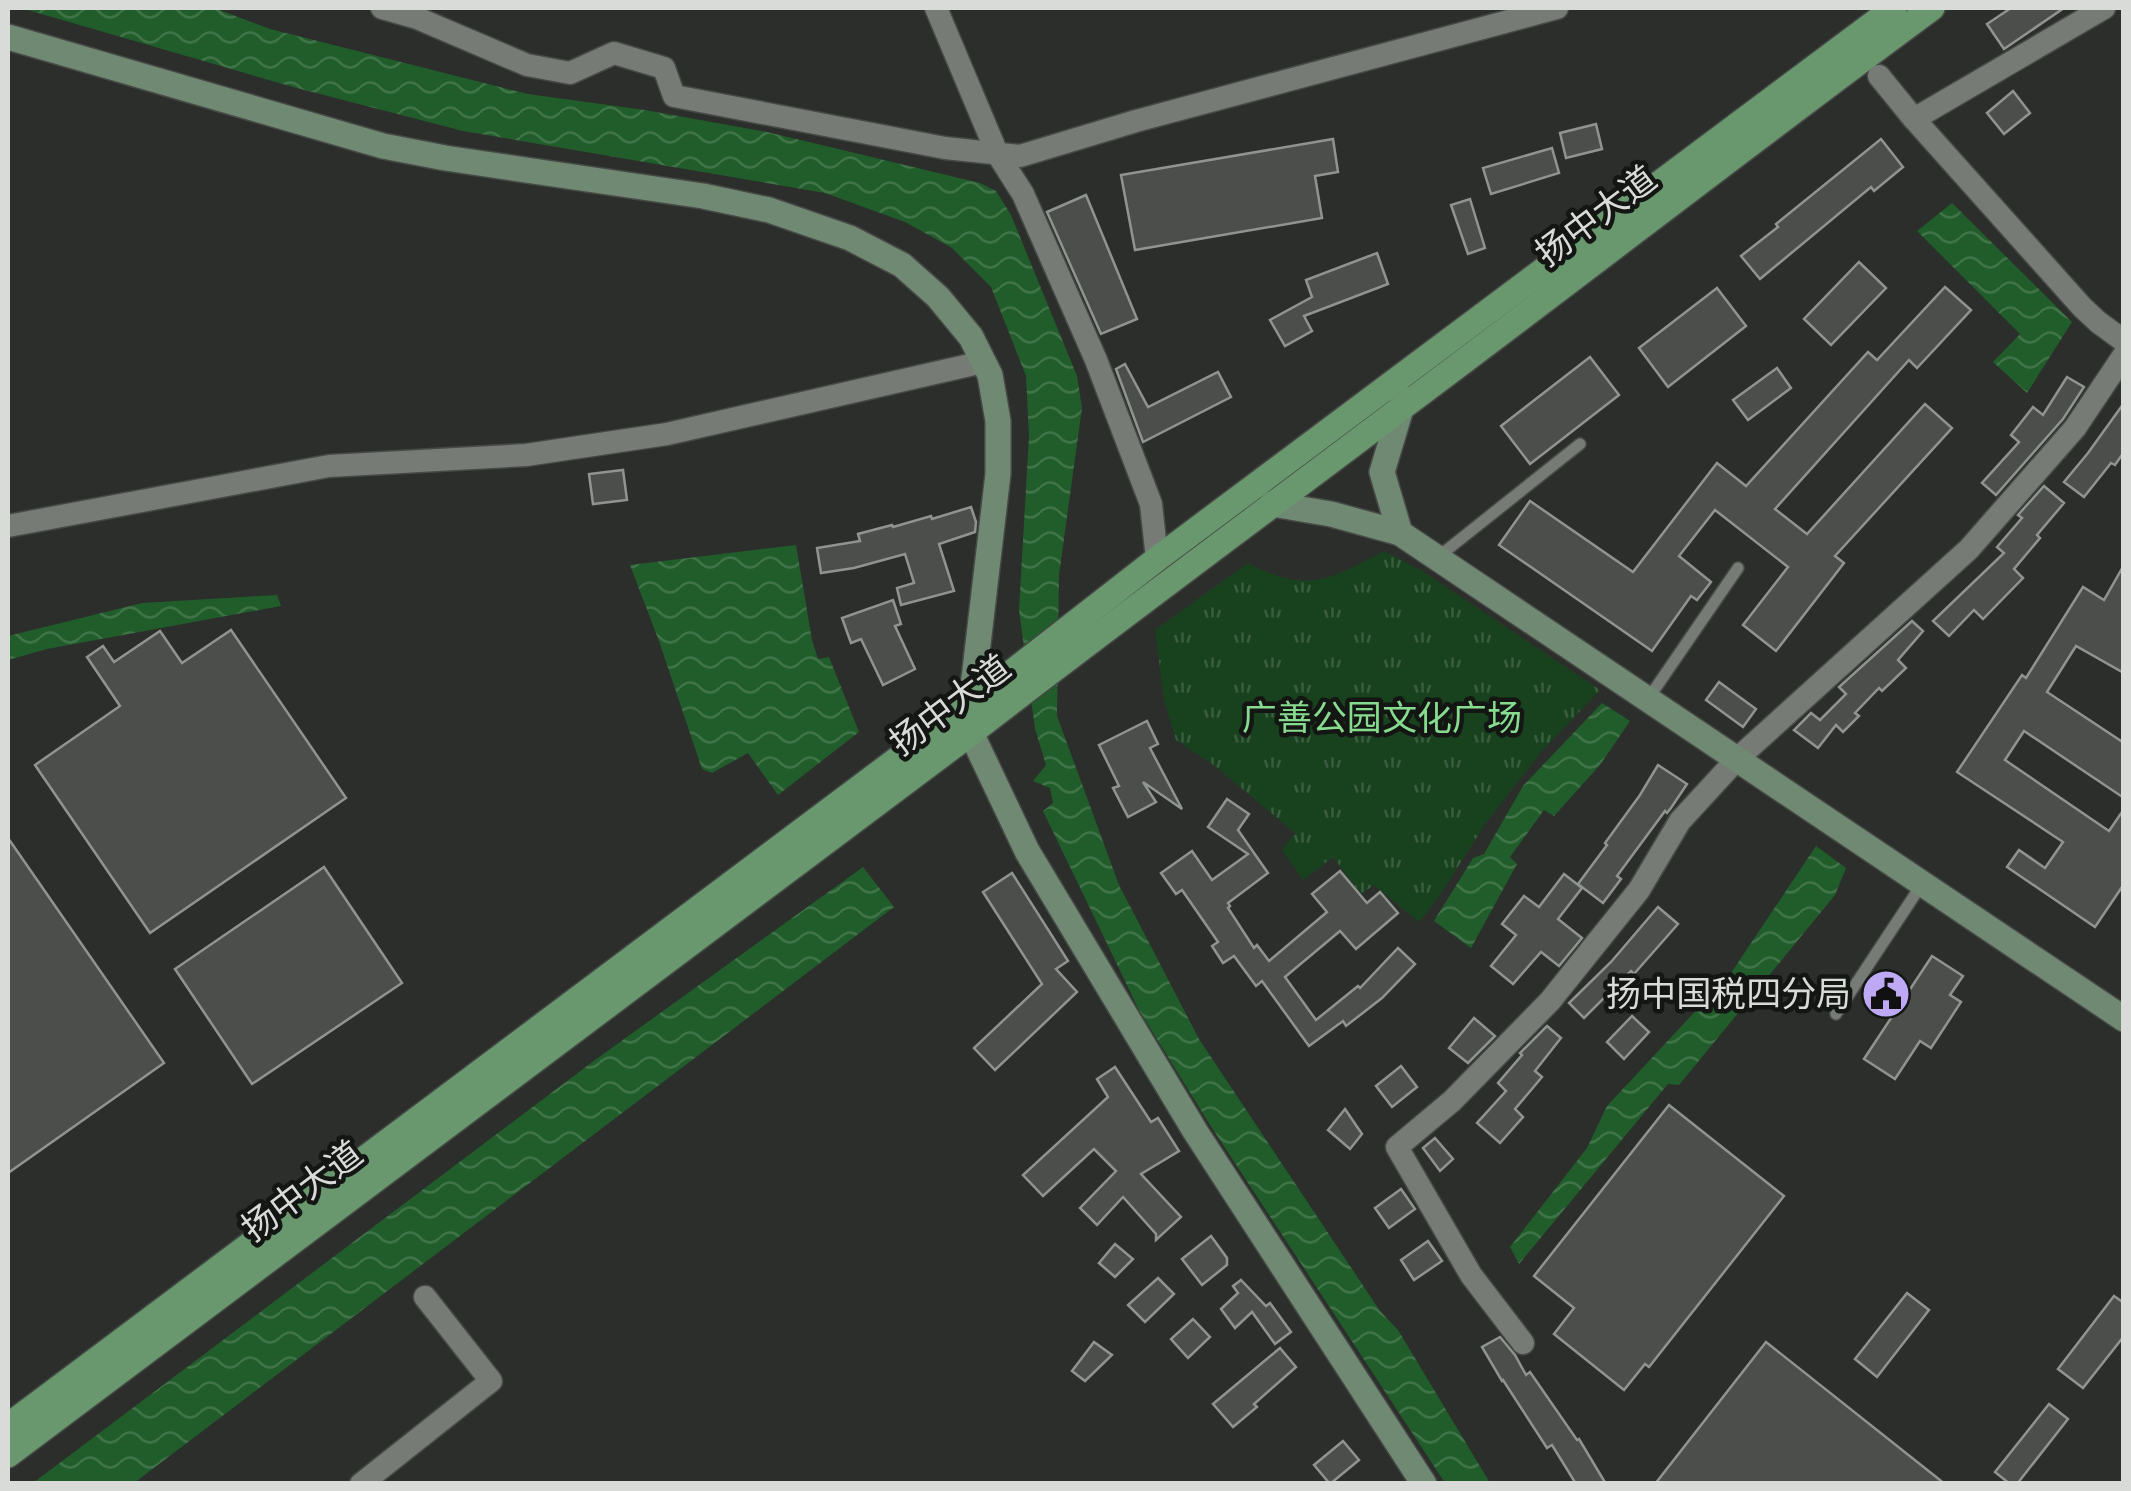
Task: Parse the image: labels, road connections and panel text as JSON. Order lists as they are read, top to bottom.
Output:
{
  "streets": {
    "main road": ["扬中大道"]
  },
  "parks": ["广善公园文化广场"],
  "places": {
    "public building": ["扬中国税四分局"]
  }
}
